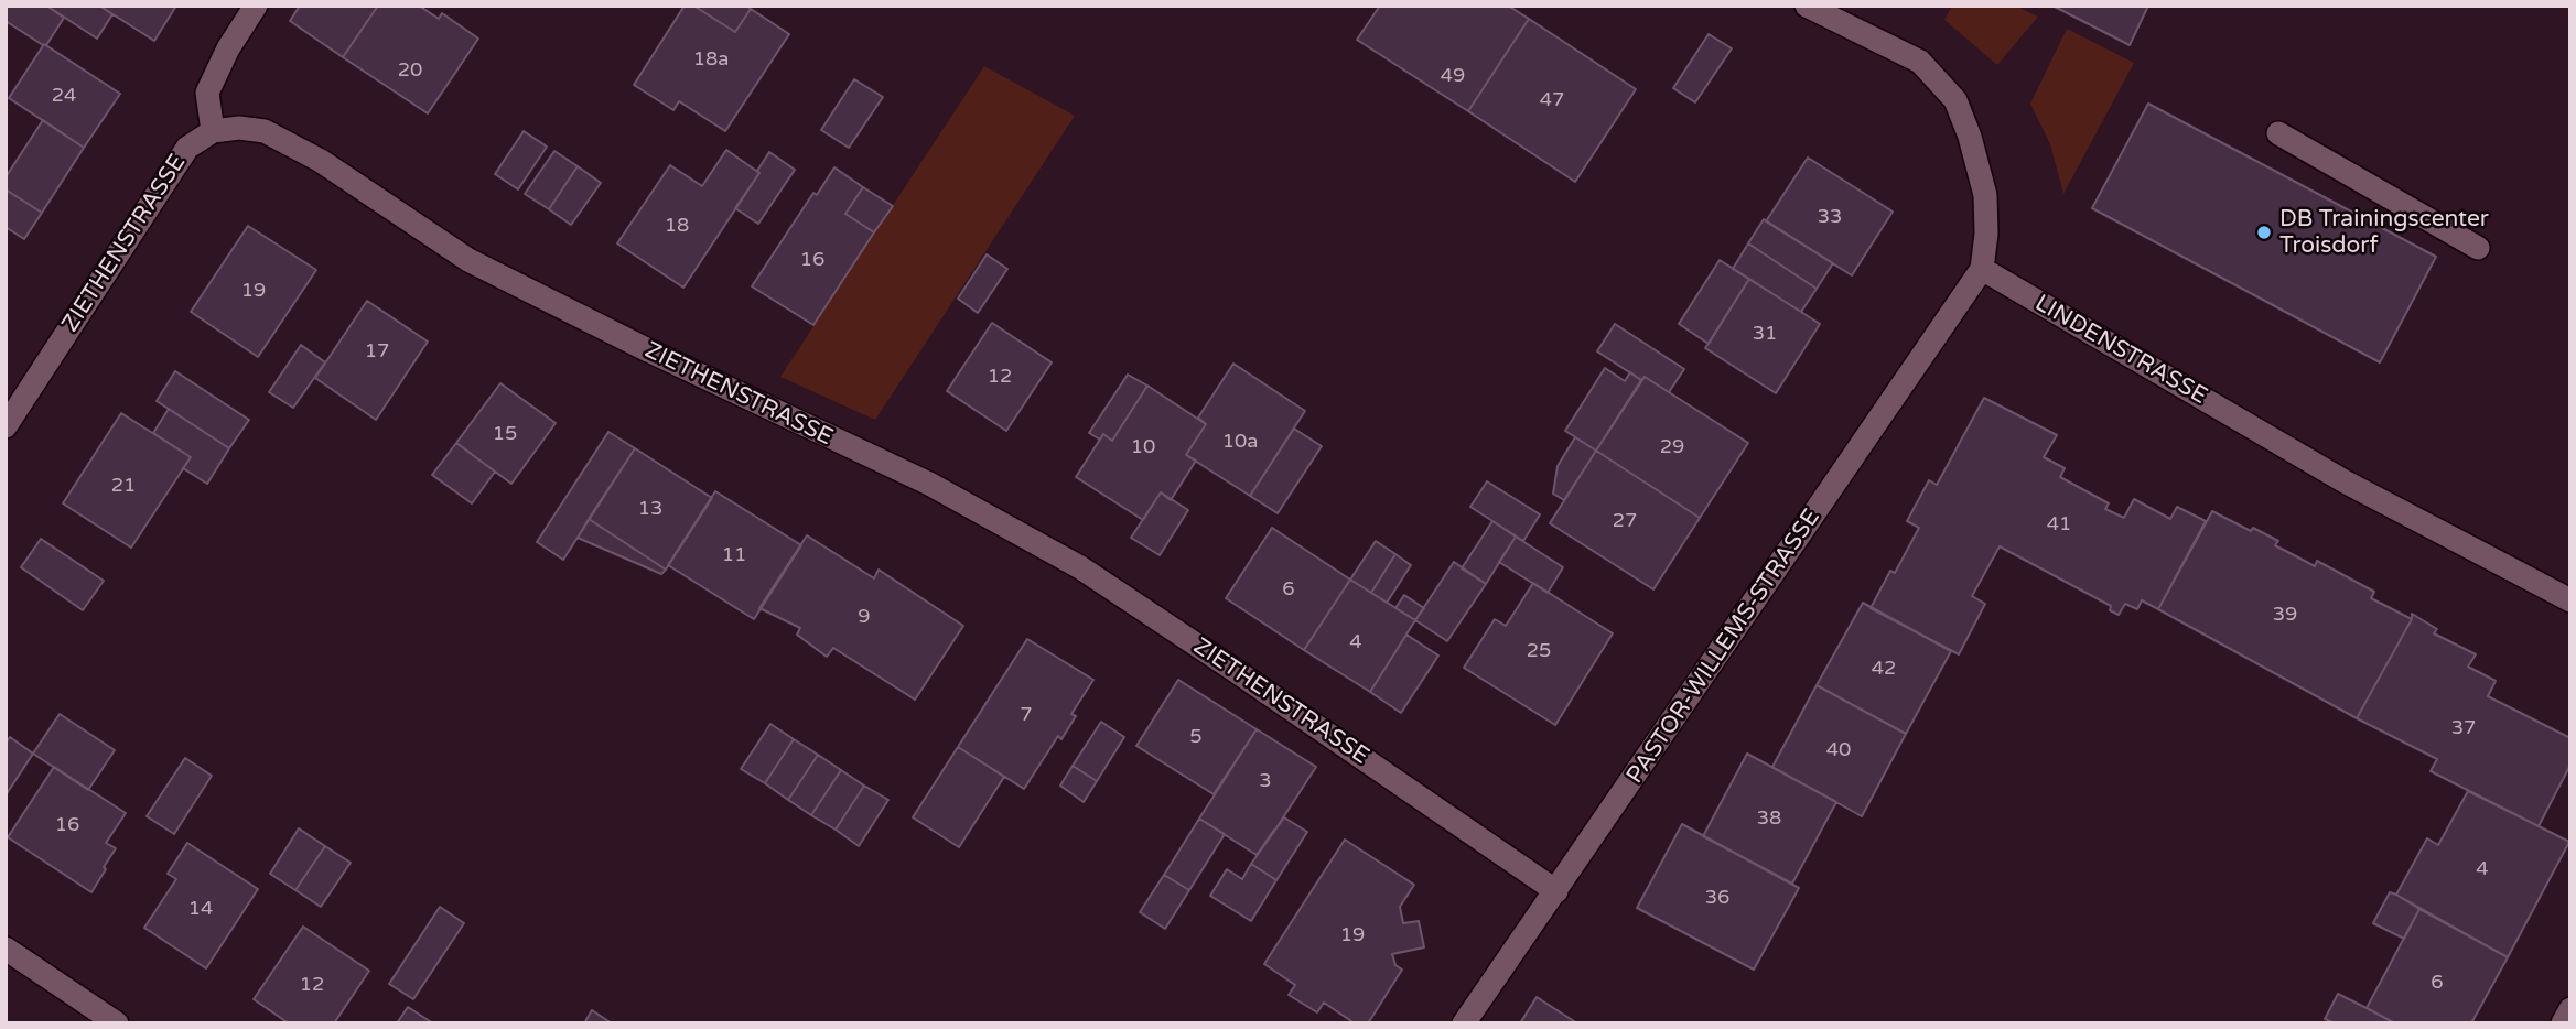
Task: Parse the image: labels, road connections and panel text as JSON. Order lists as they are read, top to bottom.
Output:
{
  "streets": {
    "street": ["ZIETHENSTRASSE", "LINDENSTRASSE", "PASTOR-WILLEMS-STRASSE"]
  },
  "crossings": [
    ["ZIETHENSTRASSE", "PASTOR-WILLEMS-STRASSE"],
    ["LINDENSTRASSE", "PASTOR-WILLEMS-STRASSE"]
  ],
  "places": ["DB Trainingscenter Troisdorf"],
  "house_numbers": [
    "18a",
    "20",
    "49",
    "24",
    "47",
    "33",
    "18",
    "16",
    "19",
    "31",
    "17",
    "12",
    "15",
    "10a",
    "10",
    "29",
    "21",
    "13",
    "27",
    "41",
    "11",
    "6",
    "39",
    "9",
    "4",
    "25",
    "42",
    "7",
    "37",
    "5",
    "40",
    "3",
    "38",
    "16",
    "4",
    "36",
    "14",
    "19",
    "6",
    "12"
  ]
}
